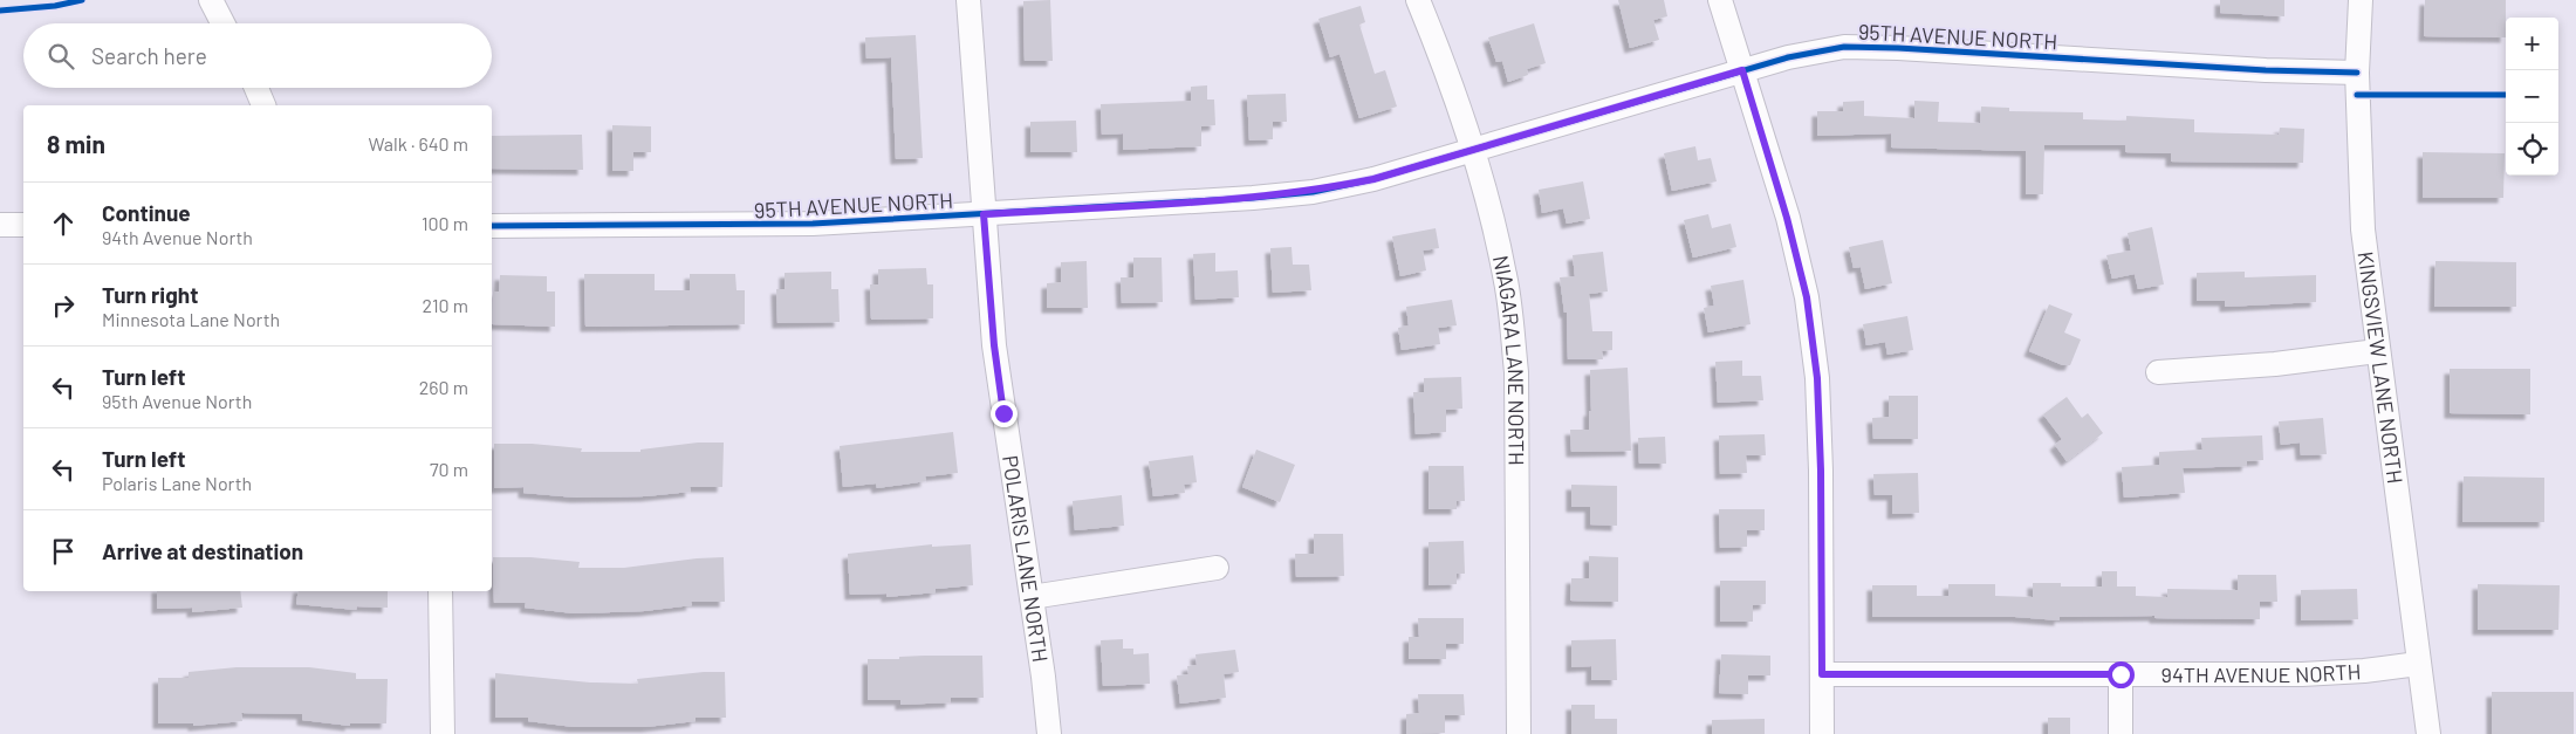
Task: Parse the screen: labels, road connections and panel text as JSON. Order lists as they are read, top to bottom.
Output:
{
  "streets": {
    "street": [
      "95TH AVENUE NORTH",
      "NIAGARA LANE NORTH",
      "KINGSVIEW LANE NORTH",
      "POLARIS LANE NORTH",
      "94TH AVENUE NORTH"
    ]
  },
  "crossings": [
    ["95TH AVENUE NORTH", "NIAGARA LANE NORTH"],
    ["95TH AVENUE NORTH", "KINGSVIEW LANE NORTH"],
    ["95TH AVENUE NORTH", "POLARIS LANE NORTH"],
    ["KINGSVIEW LANE NORTH", "94TH AVENUE NORTH"]
  ],
  "page": {
    "map_buttons": ["+", "−"],
    "search": "Search here",
    "heading": ["8 min", "Walk · 640 m"],
    "list": [
      ["Continue", "94th Avenue North", "100 m"],
      ["Turn right", "Minnesota Lane North", "210 m"],
      ["Turn left", "95th Avenue North", "260 m"],
      ["Turn left", "Polaris Lane North", "70 m"],
      "Arrive at destination"
    ]
  }
}
